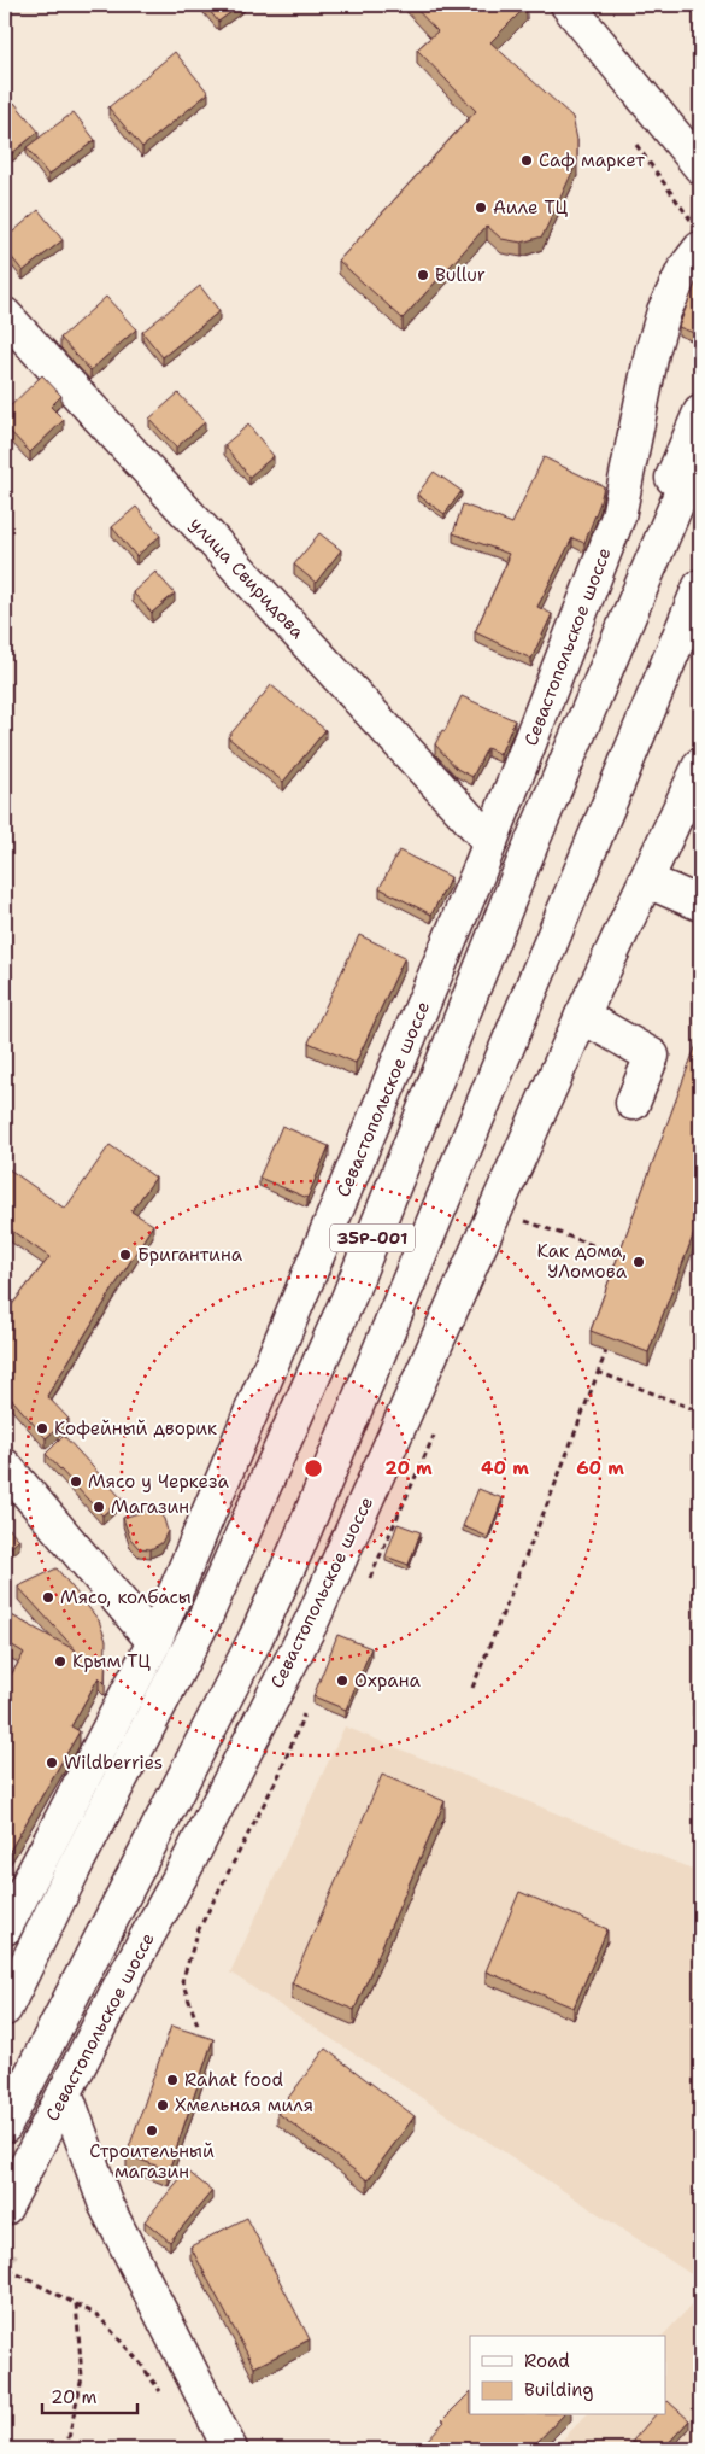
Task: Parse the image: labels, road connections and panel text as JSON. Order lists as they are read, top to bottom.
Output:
{
  "streets": {
    "main road": ["улица Свиридова", "Севастопольское шоссе", "35Р-001"]
  },
  "crossings": [
    ["улица Свиридова", "Севастопольское шоссе"]
  ],
  "places": [
    "Саф маркет",
    "Аиле ТЦ",
    "Bullur",
    "Бригантина",
    "Как дома, УЛомова",
    "Кофейный дворик",
    "Мясо у Черкеза",
    "Магазин",
    "Мясо, колбасы",
    "Крым ТЦ",
    "Охрана",
    "Wildberries",
    "Rahat food",
    "Хмельная миля",
    "Строительный магазин"
  ],
  "legend": ["Road", "Building"],
  "scale_bar": "20 m",
  "rings": ["20 m", "40 m", "60 m"]
}
